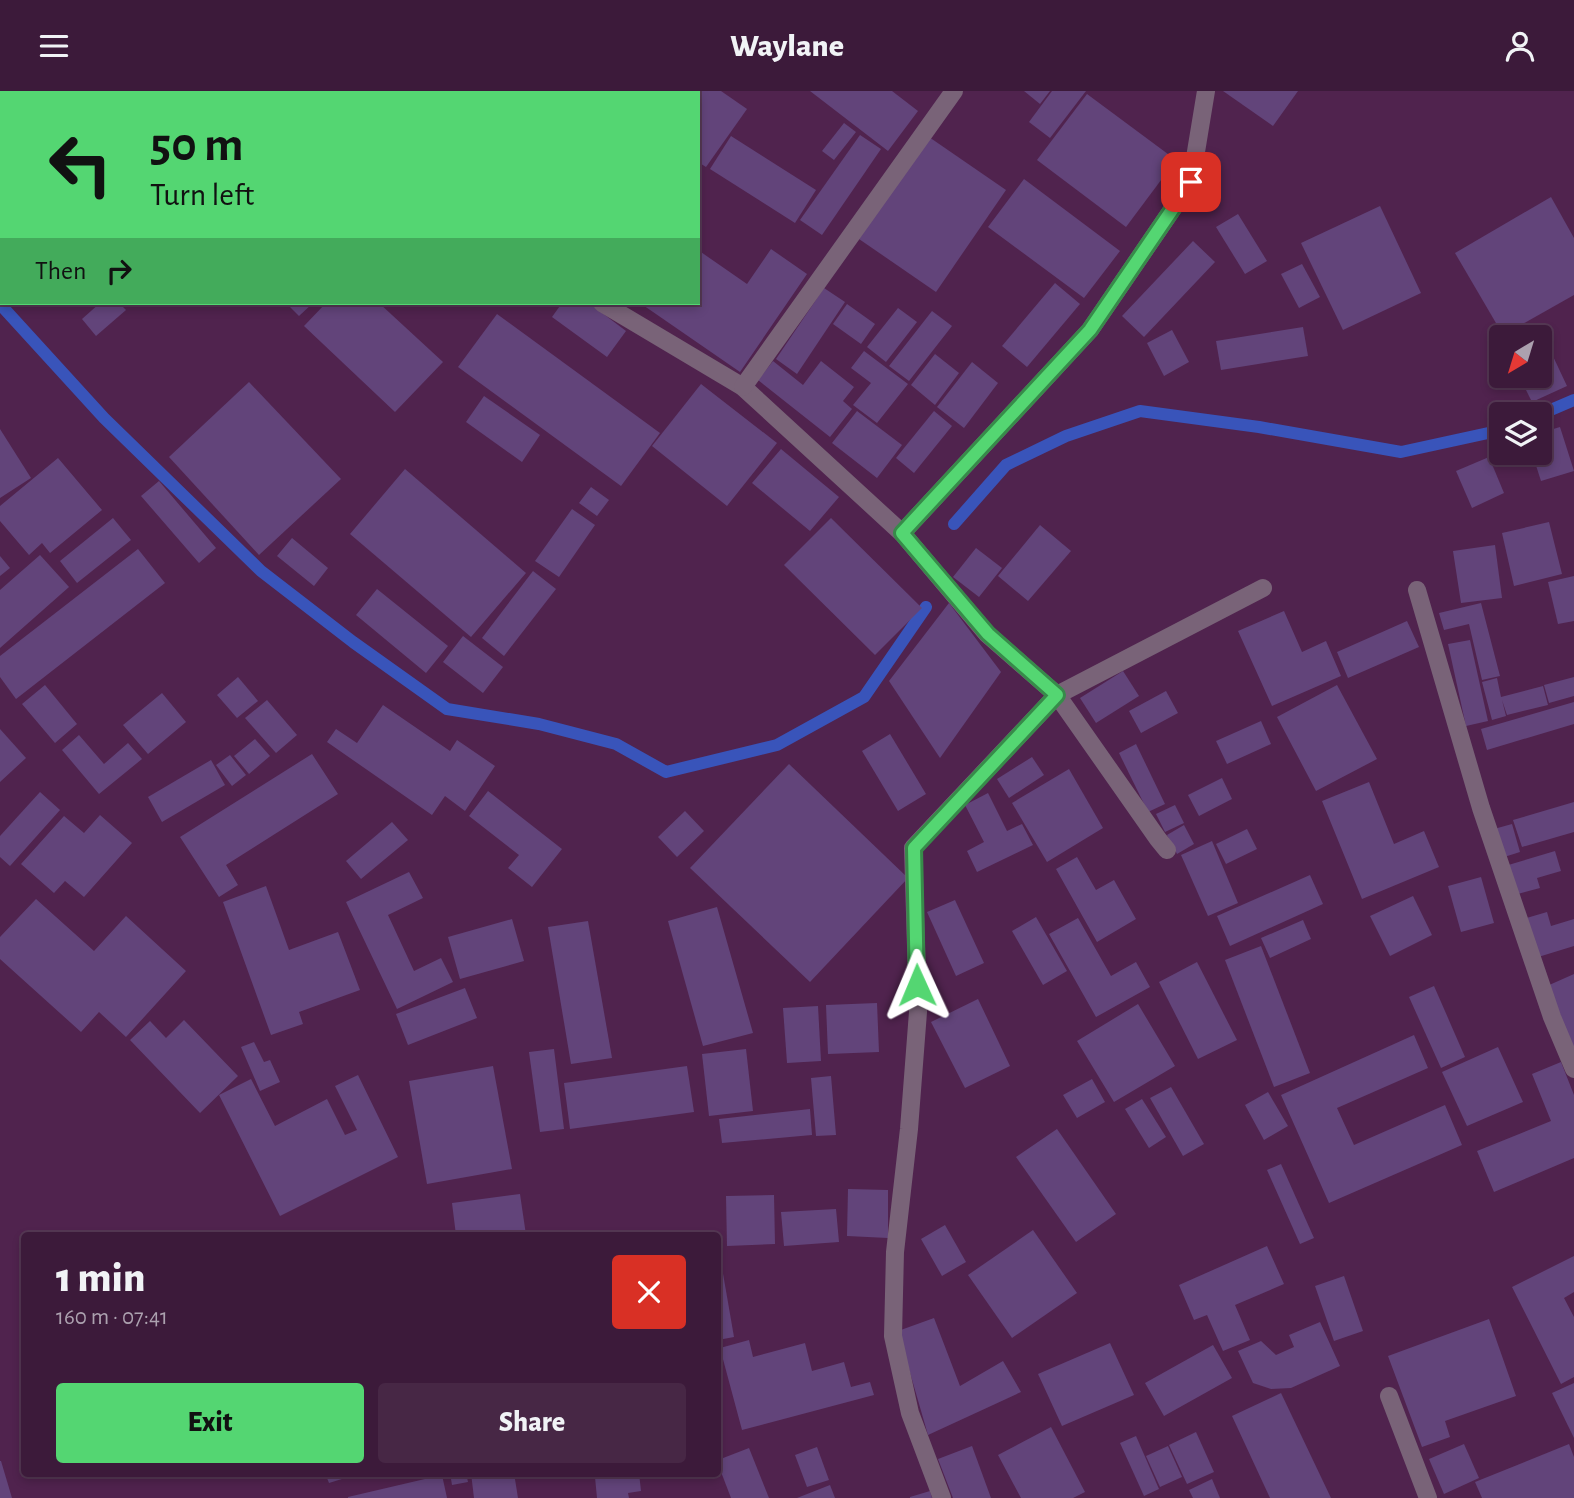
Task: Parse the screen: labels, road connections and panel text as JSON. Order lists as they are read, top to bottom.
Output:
{
  "north": "bottom left",
  "page": {
    "header": "Waylane",
    "turn": ["50 m", "Turn left"],
    "then": "Then",
    "heading": ["1 min", "160 m · 07:41"],
    "buttons": ["Exit", "Share"]
  }
}
